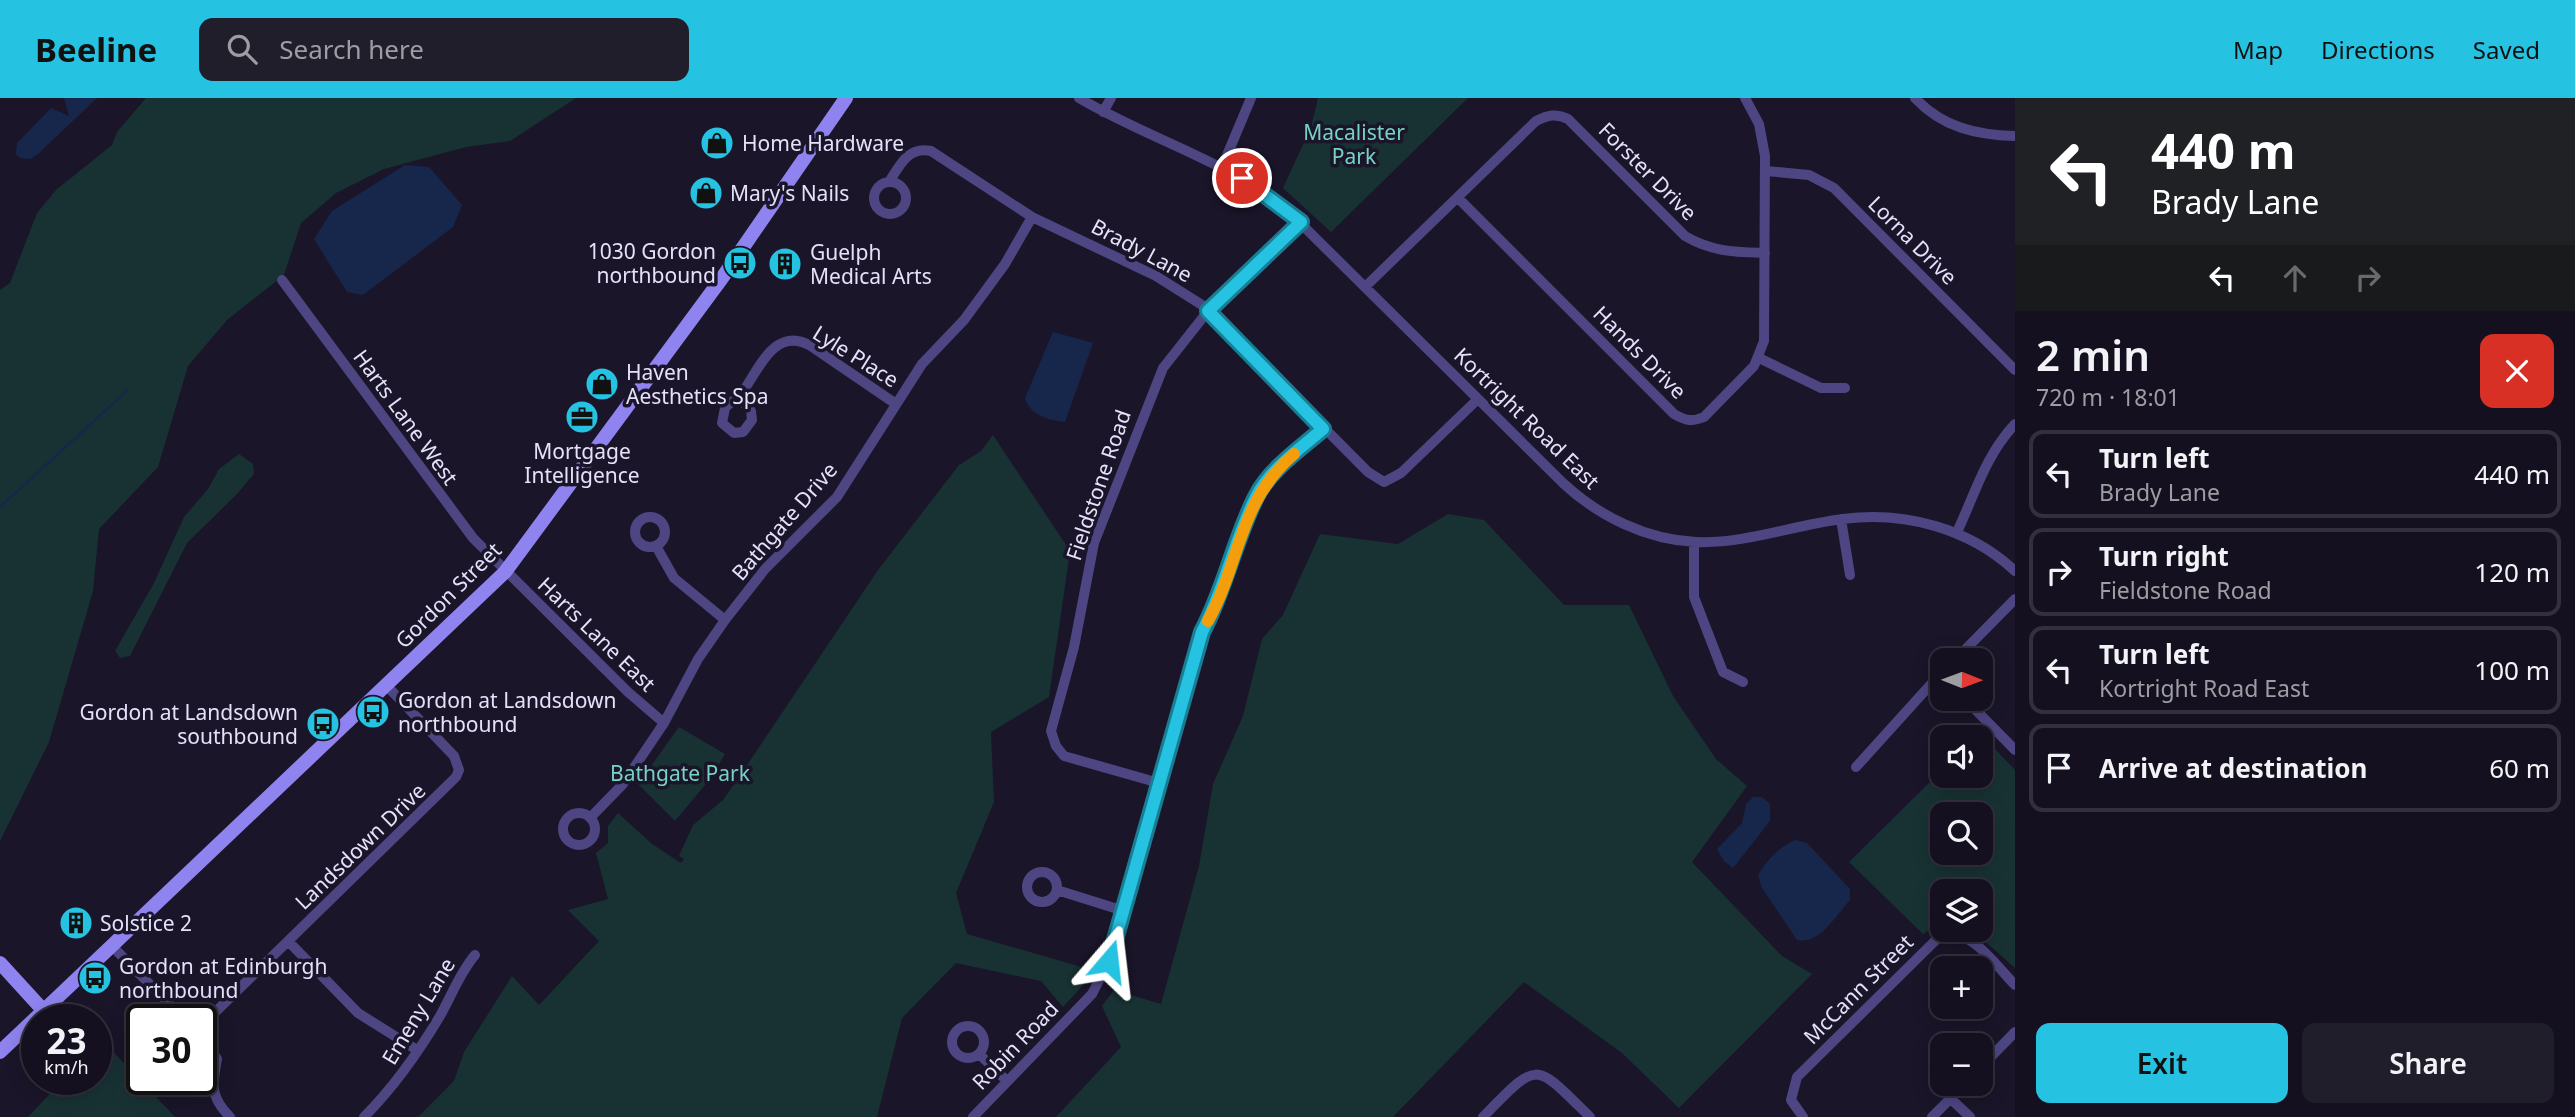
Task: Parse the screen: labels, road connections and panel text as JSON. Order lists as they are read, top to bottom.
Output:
{
  "streets": {
    "main road": ["Gordon Street"],
    "street": [
      "Forster Drive",
      "Lorna Drive",
      "Brady Lane",
      "Hands Drive",
      "Lyle Place",
      "Harts Lane West",
      "Kortright Road East",
      "Fieldstone Road",
      "Bathgate Drive",
      "Harts Lane East",
      "Landsdown Drive",
      "McCann Street",
      "Emeny Lane",
      "Robin Road"
    ]
  },
  "crossings": [
    ["Forster Drive", "Hands Drive"],
    ["Forster Drive", "Kortright Road East"],
    ["Brady Lane", "Kortright Road East"],
    ["Brady Lane", "Fieldstone Road"],
    ["Brady Lane", "Bathgate Drive"],
    ["Brady Lane", "Robin Road"],
    ["Lyle Place", "Bathgate Drive"],
    ["Harts Lane West", "Gordon Street"],
    ["Harts Lane West", "Harts Lane East"],
    ["Kortright Road East", "Fieldstone Road"],
    ["Fieldstone Road", "Robin Road"],
    ["Bathgate Drive", "Harts Lane East"],
    ["Gordon Street", "Harts Lane East"],
    ["Gordon Street", "Landsdown Drive"]
  ],
  "parks": ["Macalister Park", "Bathgate Park"],
  "places": {
    "shop": ["Home Hardware", "Mary's Nails", "Haven Aesthetics Spa"],
    "bus stop": [
      "1030 Gordon northbound",
      "Gordon at Landsdown northbound",
      "Gordon at Landsdown southbound",
      "Gordon at Edinburgh northbound"
    ],
    "building": ["Guelph Medical Arts", "Solstice 2"],
    "office": ["Mortgage Intelligence"]
  },
  "north": "right",
  "page": {
    "header": "Beeline",
    "search": "Search here",
    "nav": ["Map", "Directions", "Saved"],
    "turn": ["440 m", "Brady Lane"],
    "heading": ["2 min", "720 m · 18:01"],
    "list": [
      {
        "name": "Turn left",
        "note": "Brady Lane",
        "value": "440 m"
      },
      {
        "name": "Turn right",
        "note": "Fieldstone Road",
        "value": "120 m"
      },
      {
        "name": "Turn left",
        "note": "Kortright Road East",
        "value": "100 m"
      },
      {
        "name": "Arrive at destination",
        "value": "60 m"
      }
    ],
    "map_buttons": ["+", "−"],
    "speed": "23 km/h",
    "limit": "30",
    "buttons": ["Exit", "Share"]
  }
}
